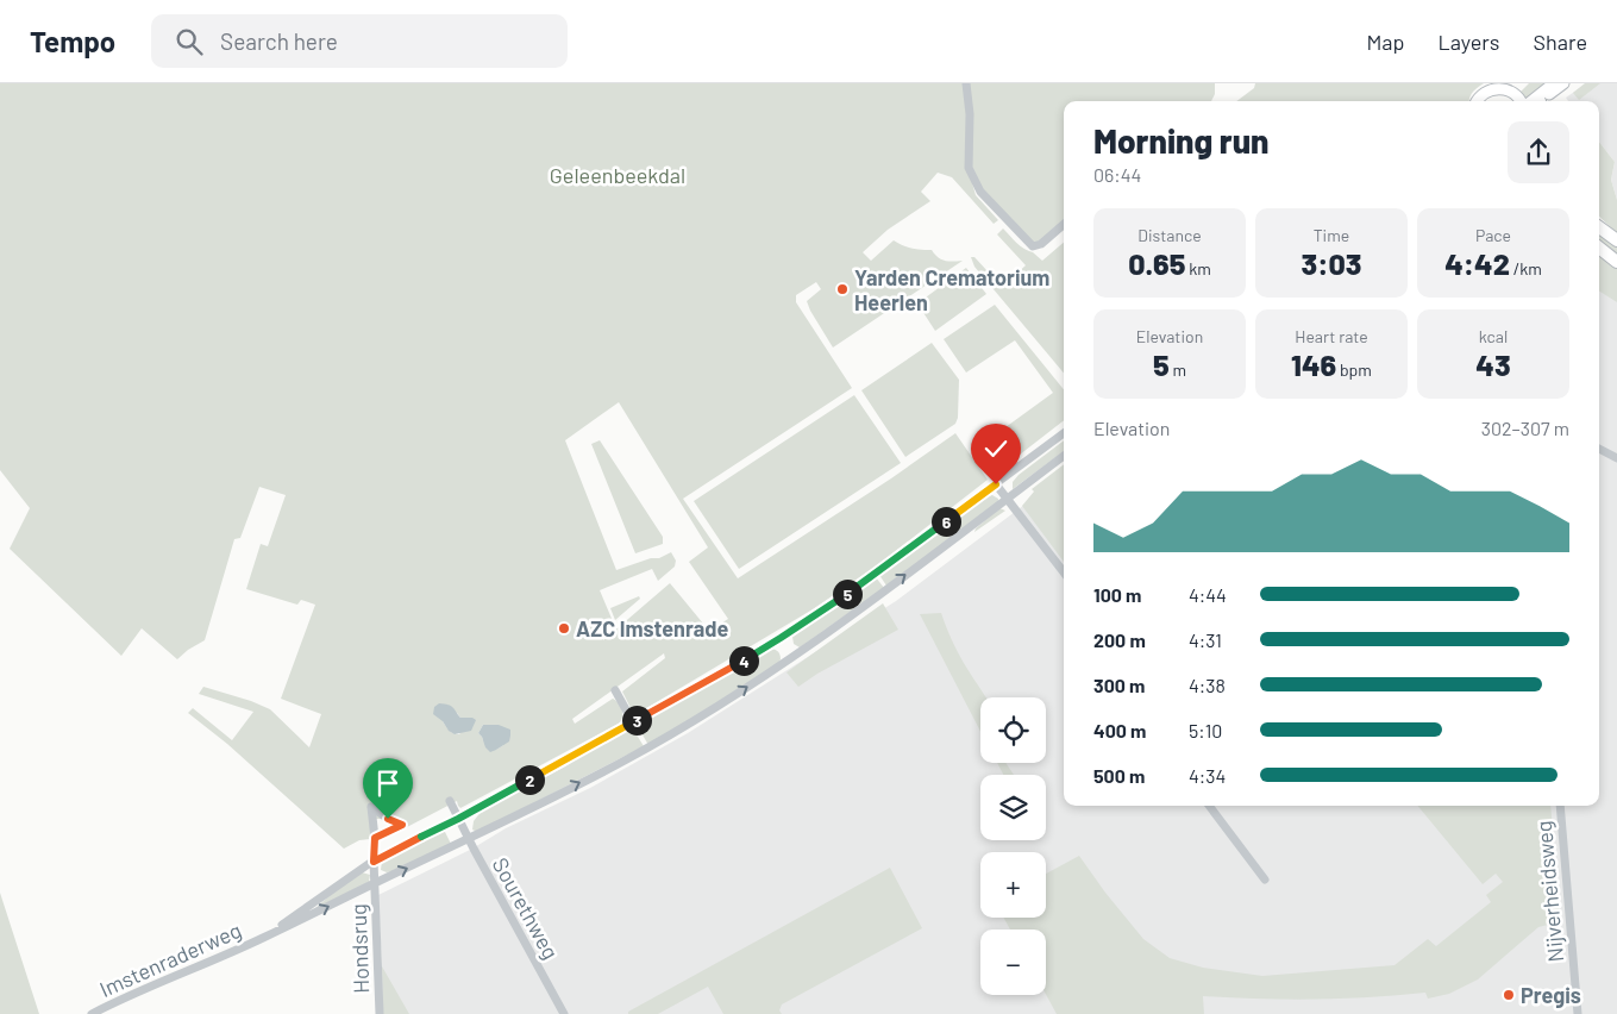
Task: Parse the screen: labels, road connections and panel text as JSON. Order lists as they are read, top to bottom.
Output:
{
  "streets": {
    "street": [
      "Nijverheidsweg",
      "Sourethweg",
      "Hondsrug",
      "Imstenraderweg"
    ]
  },
  "crossings": [
    ["Sourethweg", "Imstenraderweg"],
    ["Hondsrug", "Imstenraderweg"]
  ],
  "parks": ["Geleenbeekdal"],
  "places": ["Yarden Crematorium Heerlen", "AZC Imstenrade", "Pregis"],
  "page": {
    "header": "Tempo",
    "search": "Search here",
    "nav": ["Map", "Layers", "Share"],
    "heading": ["Morning run", "06:44"],
    "stats": [
      ["Distance", "0.65 km"],
      ["Time", "3:03"],
      ["Pace", "4:42 /km"],
      ["Elevation", "5 m"],
      ["Heart rate", "146 bpm"],
      ["kcal", "43"]
    ],
    "chart": ["Elevation", "302–307 m"],
    "pins": [
      "6",
      "5",
      "4",
      "3",
      "2"
    ],
    "list": [
      {
        "name": "100 m",
        "note": "4:44"
      },
      {
        "name": "200 m",
        "note": "4:31"
      },
      {
        "name": "300 m",
        "note": "4:38"
      },
      {
        "name": "400 m",
        "note": "5:10"
      },
      {
        "name": "500 m",
        "note": "4:34"
      }
    ],
    "map_buttons": ["+", "−"]
  }
}
